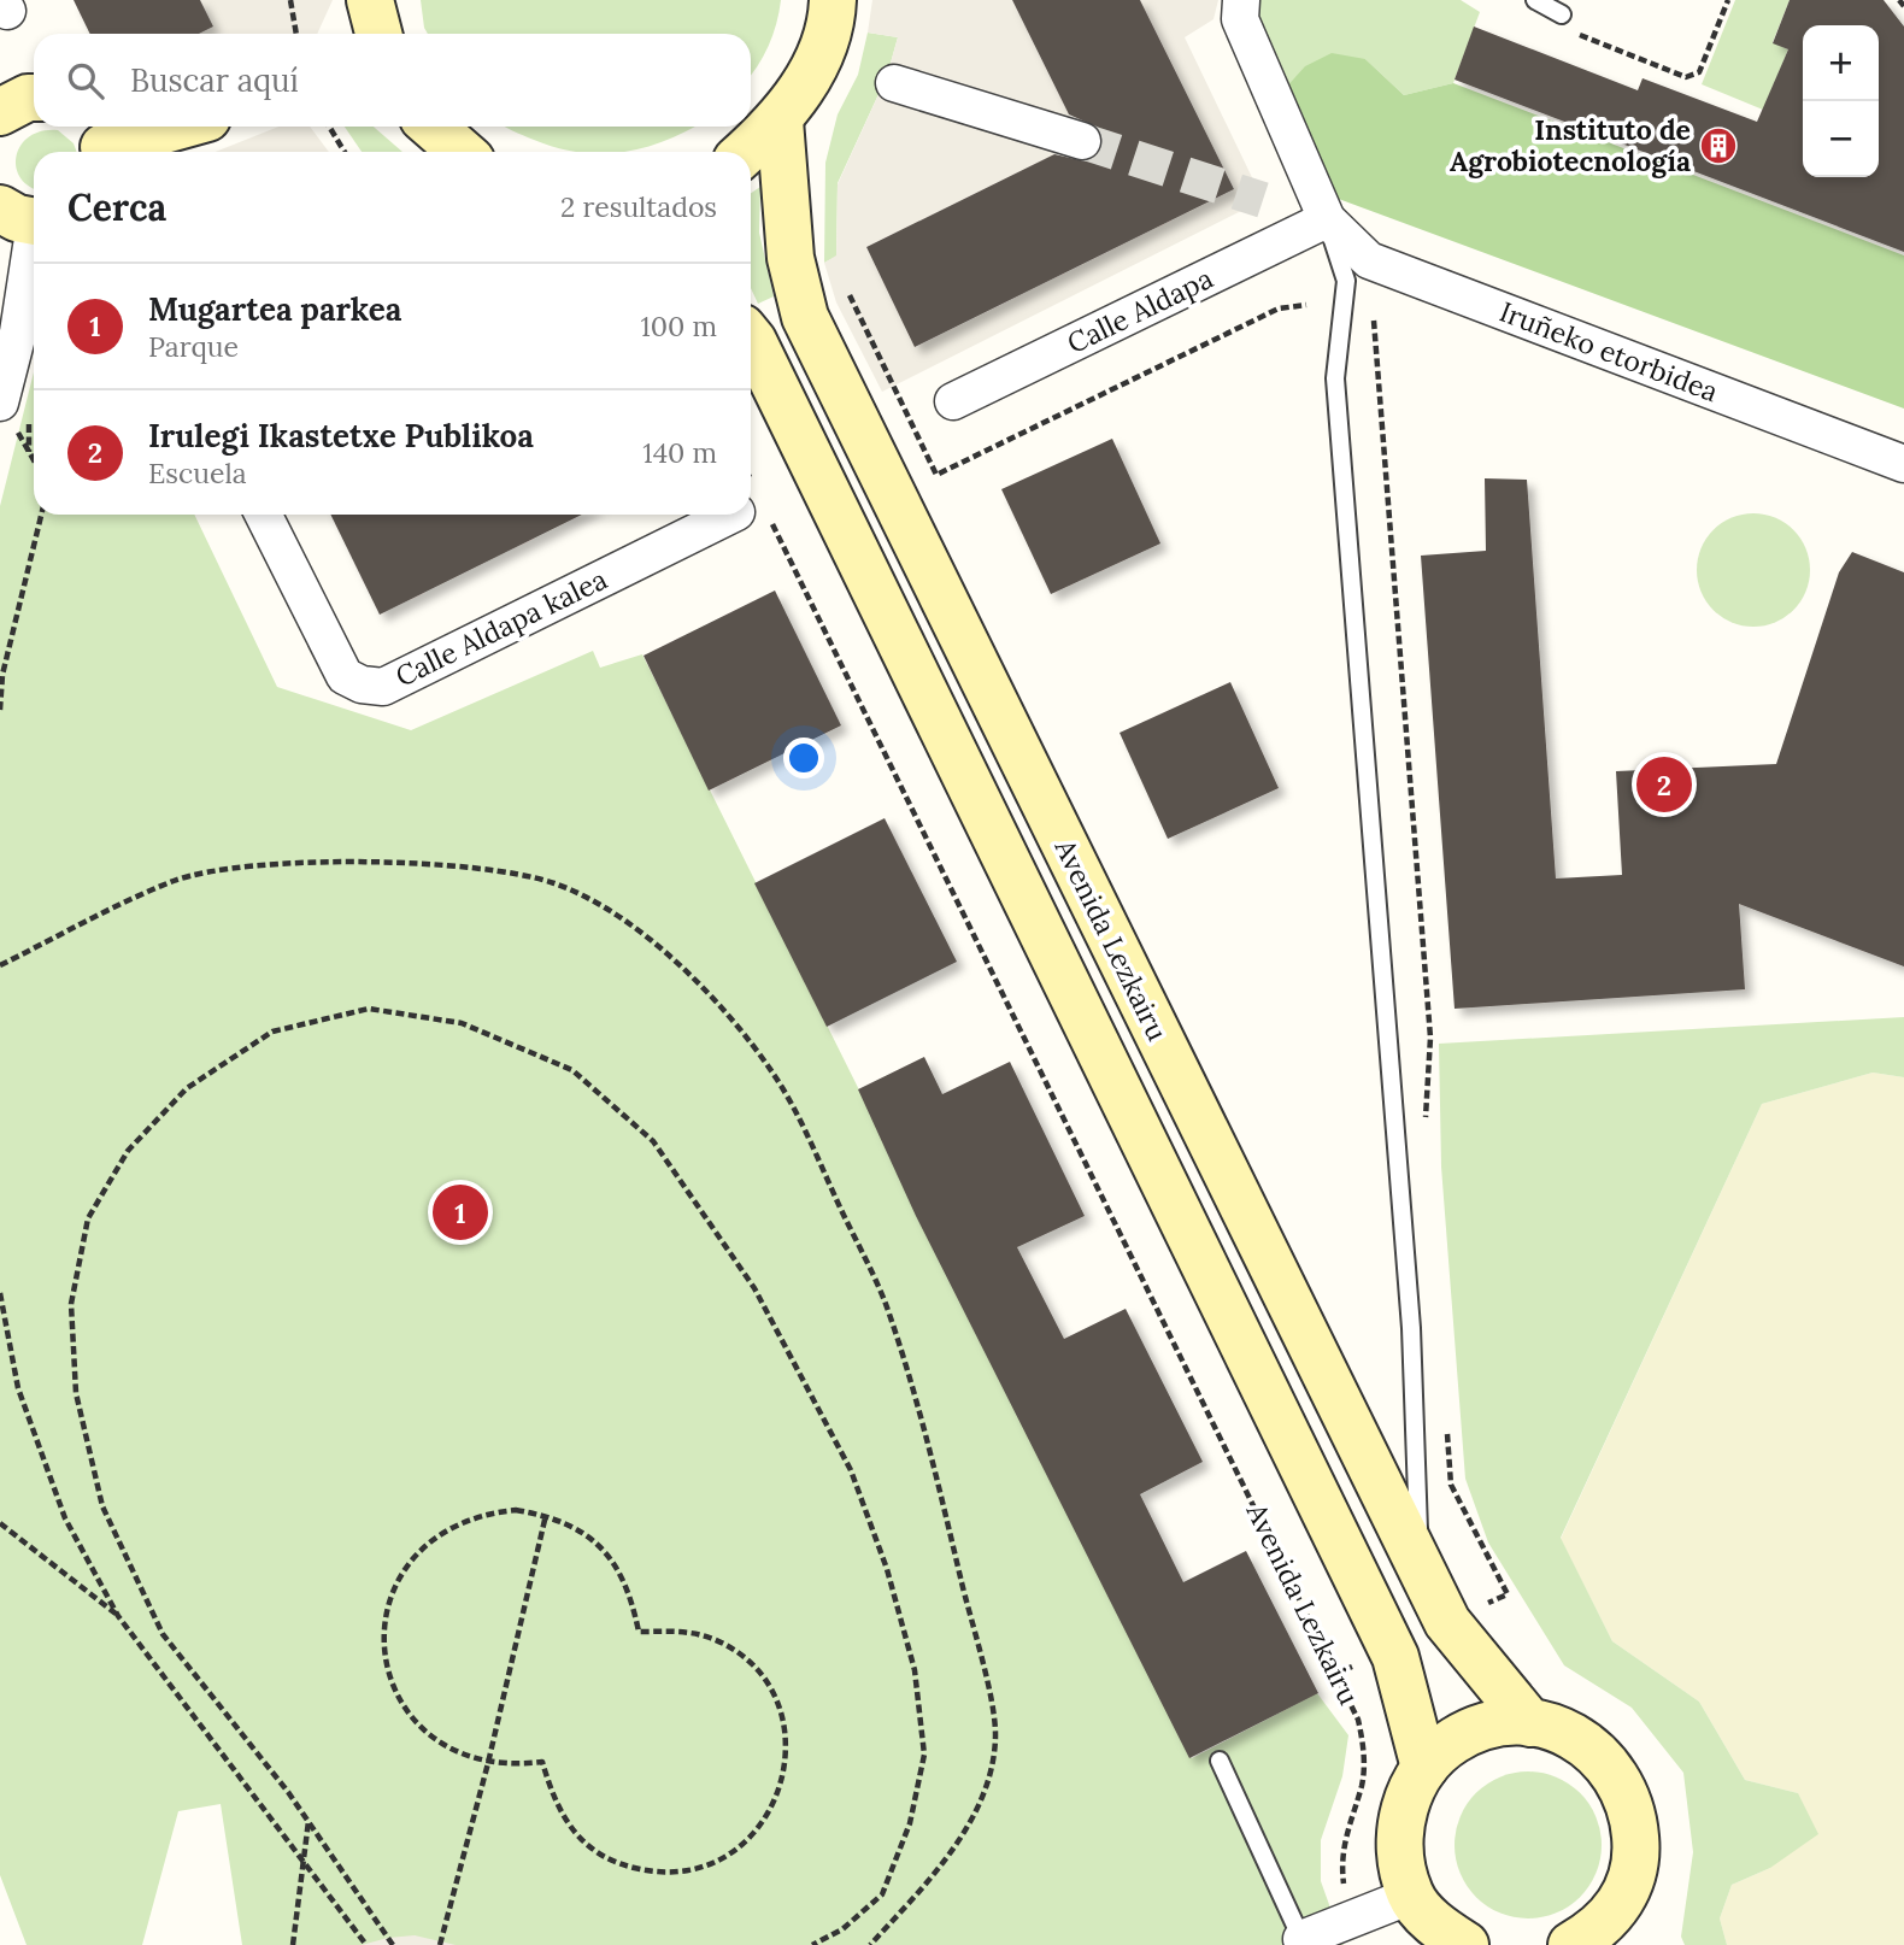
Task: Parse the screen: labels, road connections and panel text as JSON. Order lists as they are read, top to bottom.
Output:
{
  "streets": {
    "street": [
      "Calle Aldapa",
      "Iruñeko etorbidea",
      "Calle Aldapa kalea",
      "Avenida Lezkairu"
    ]
  },
  "crossings": [
    ["Calle Aldapa", "Iruñeko etorbidea"]
  ],
  "places": {
    "building": ["Instituto de Agrobiotecnología"]
  },
  "page": {
    "map_buttons": ["+", "−"],
    "search": "Buscar aquí",
    "heading": ["Cerca", "2 resultados"],
    "list": [
      {
        "mark": "1",
        "name": "Mugartea parkea",
        "note": "Parque",
        "value": "100 m"
      },
      {
        "mark": "2",
        "name": "Irulegi Ikastetxe Publikoa",
        "note": "Escuela",
        "value": "140 m"
      }
    ],
    "pins": ["2", "1"]
  }
}
